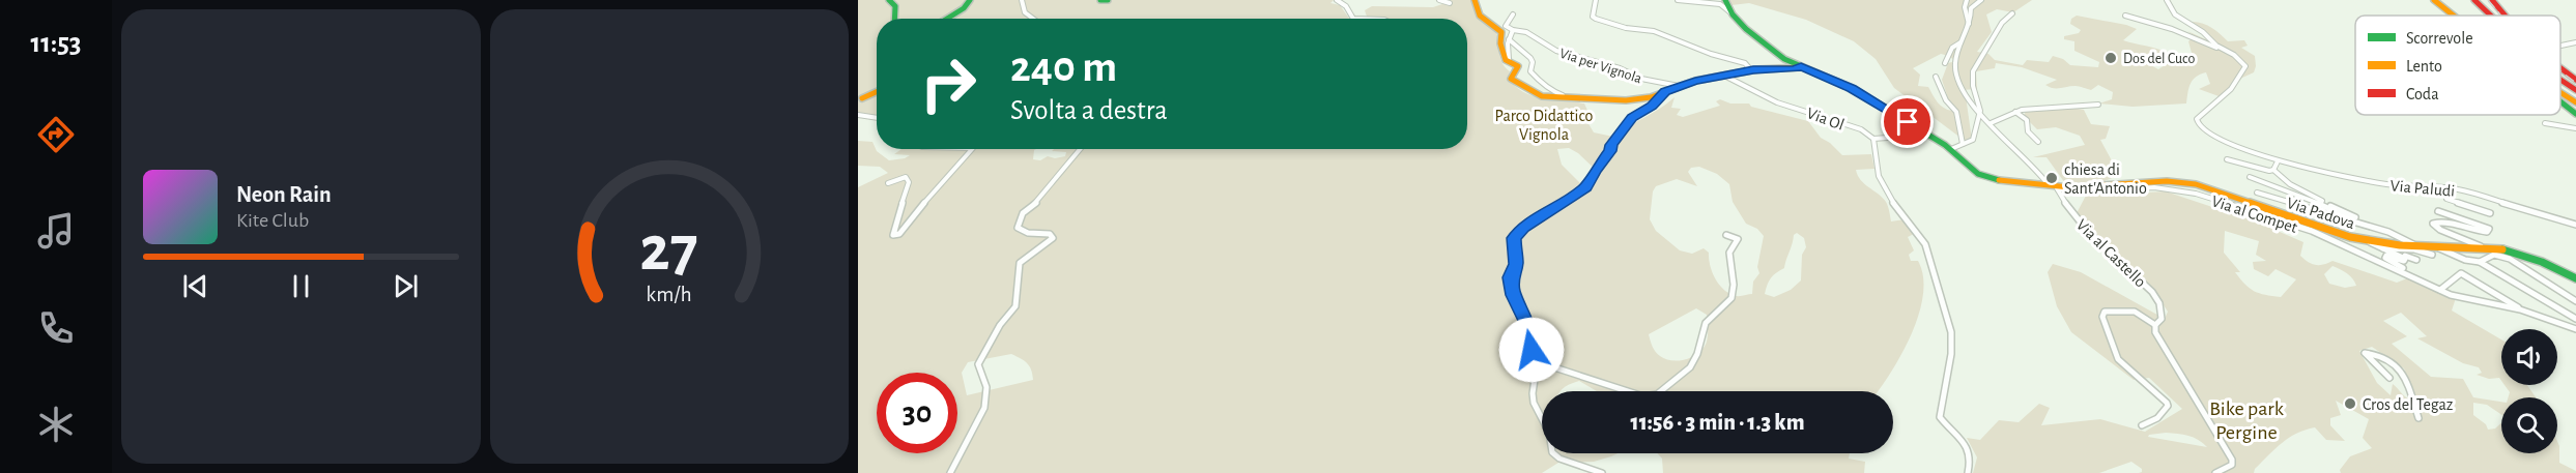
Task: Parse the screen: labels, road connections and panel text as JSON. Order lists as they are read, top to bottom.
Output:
{
  "streets": {
    "main road": ["Via Padova"],
    "street": [
      "Via per Vignola",
      "Via Ol",
      "Via Paludi",
      "Via al Compet",
      "Via al Castello"
    ]
  },
  "crossings": [
    ["Via Padova", "Via al Compet"],
    ["Via Padova", "Via al Castello"],
    ["Via al Compet", "Via al Castello"]
  ],
  "parks": ["Parco Didattico Vignola", "Bike park Pergine"],
  "places": ["Dos del Cuco", "chiesa di Sant'Antonio", "Cros del Tegaz"],
  "legend": ["Scorrevole", "Lento", "Coda"],
  "page": {
    "tabs": "11:53",
    "turn": ["240 m", "Svolta a destra"],
    "song": ["Neon Rain", "Kite Club"],
    "limit": "30",
    "trip": "11:56 · 3 min · 1.3 km",
    "gauge": ["27", "km/h"]
  }
}
